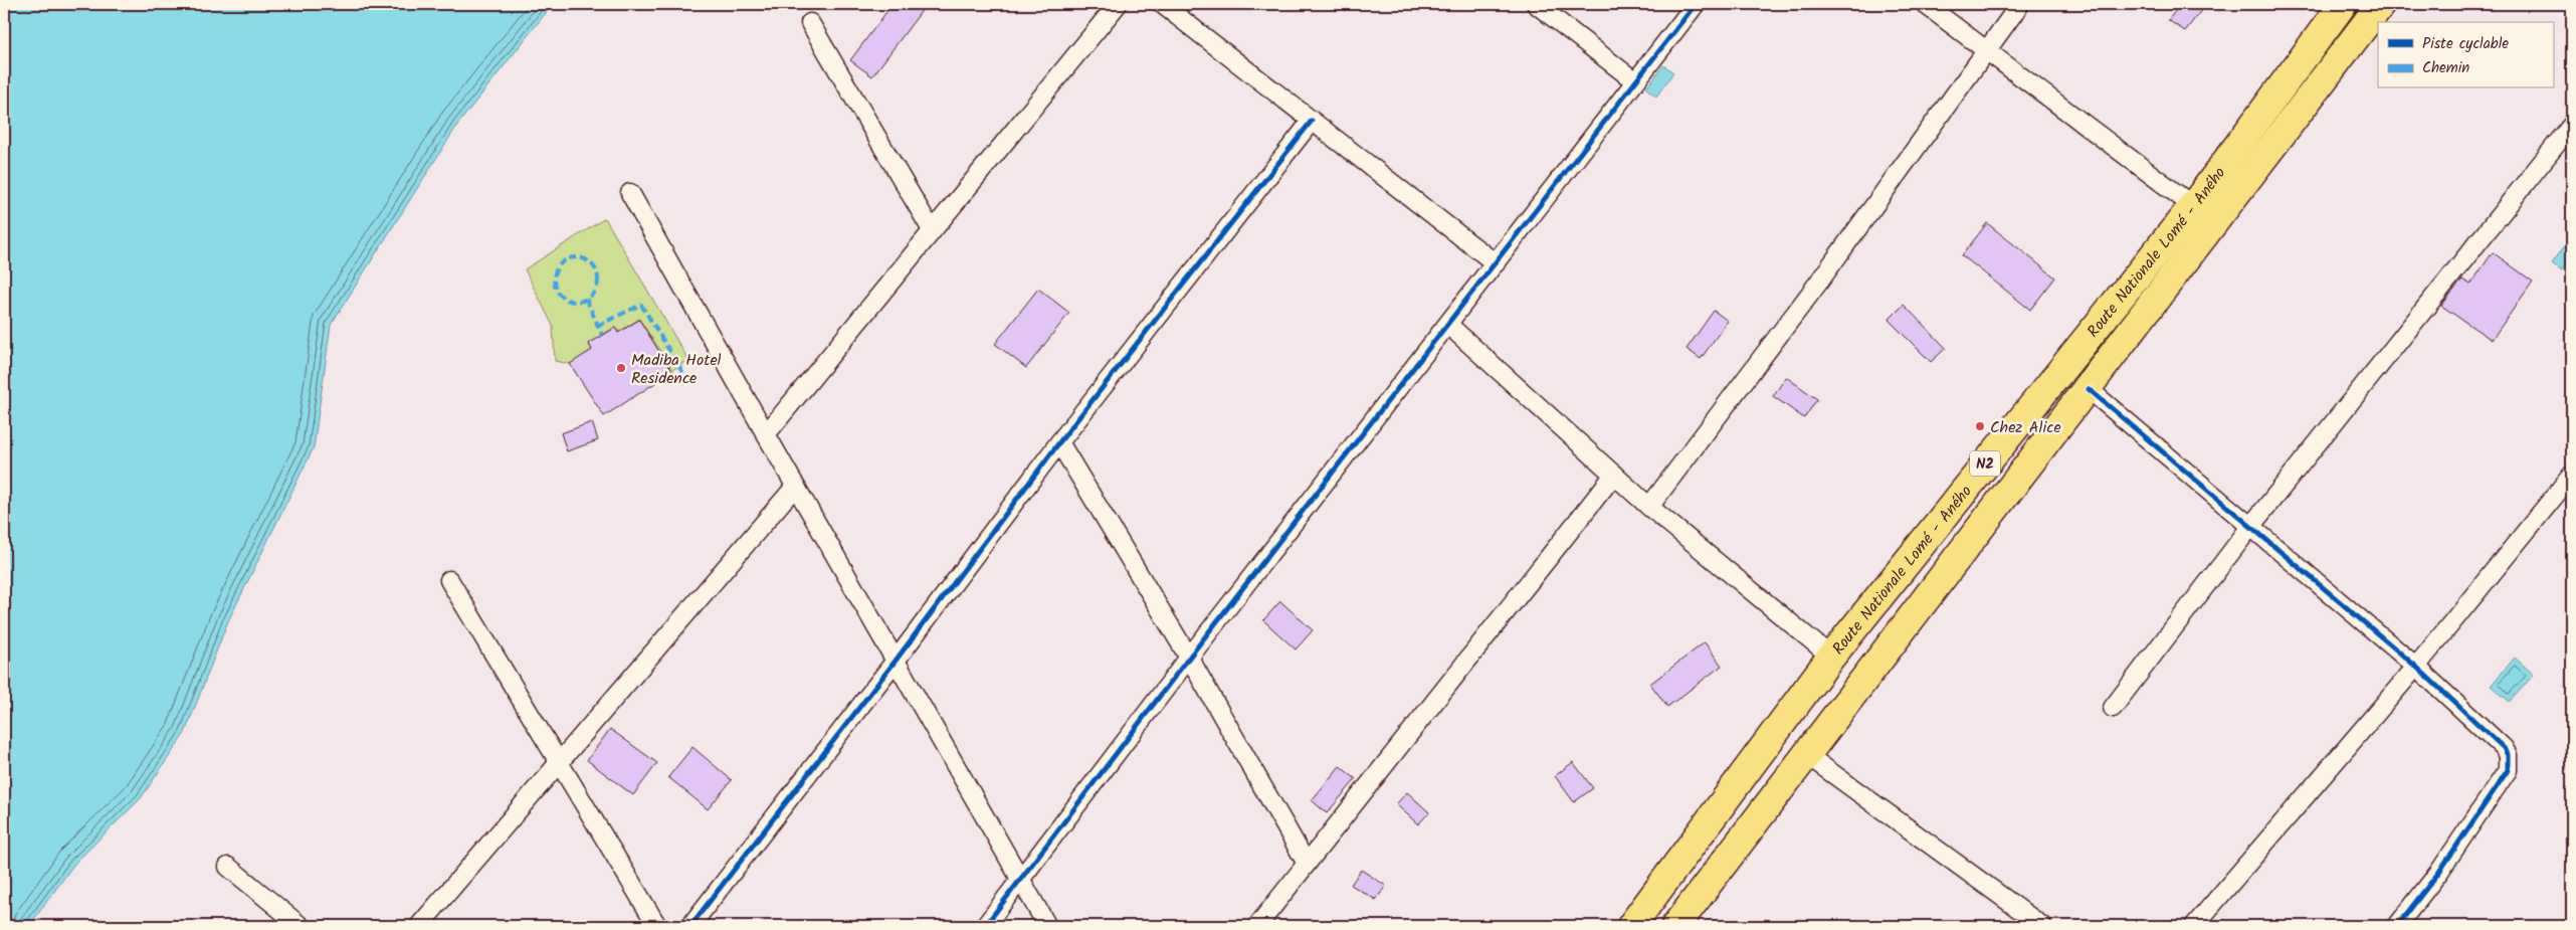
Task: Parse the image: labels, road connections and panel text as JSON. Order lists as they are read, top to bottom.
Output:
{
  "streets": {
    "highway": ["Route Nationale Lomé - Aného", "N2"]
  },
  "places": ["Madiba Hotel Residence", "Chez Alice"],
  "legend": ["Piste cyclable", "Chemin"]
}
